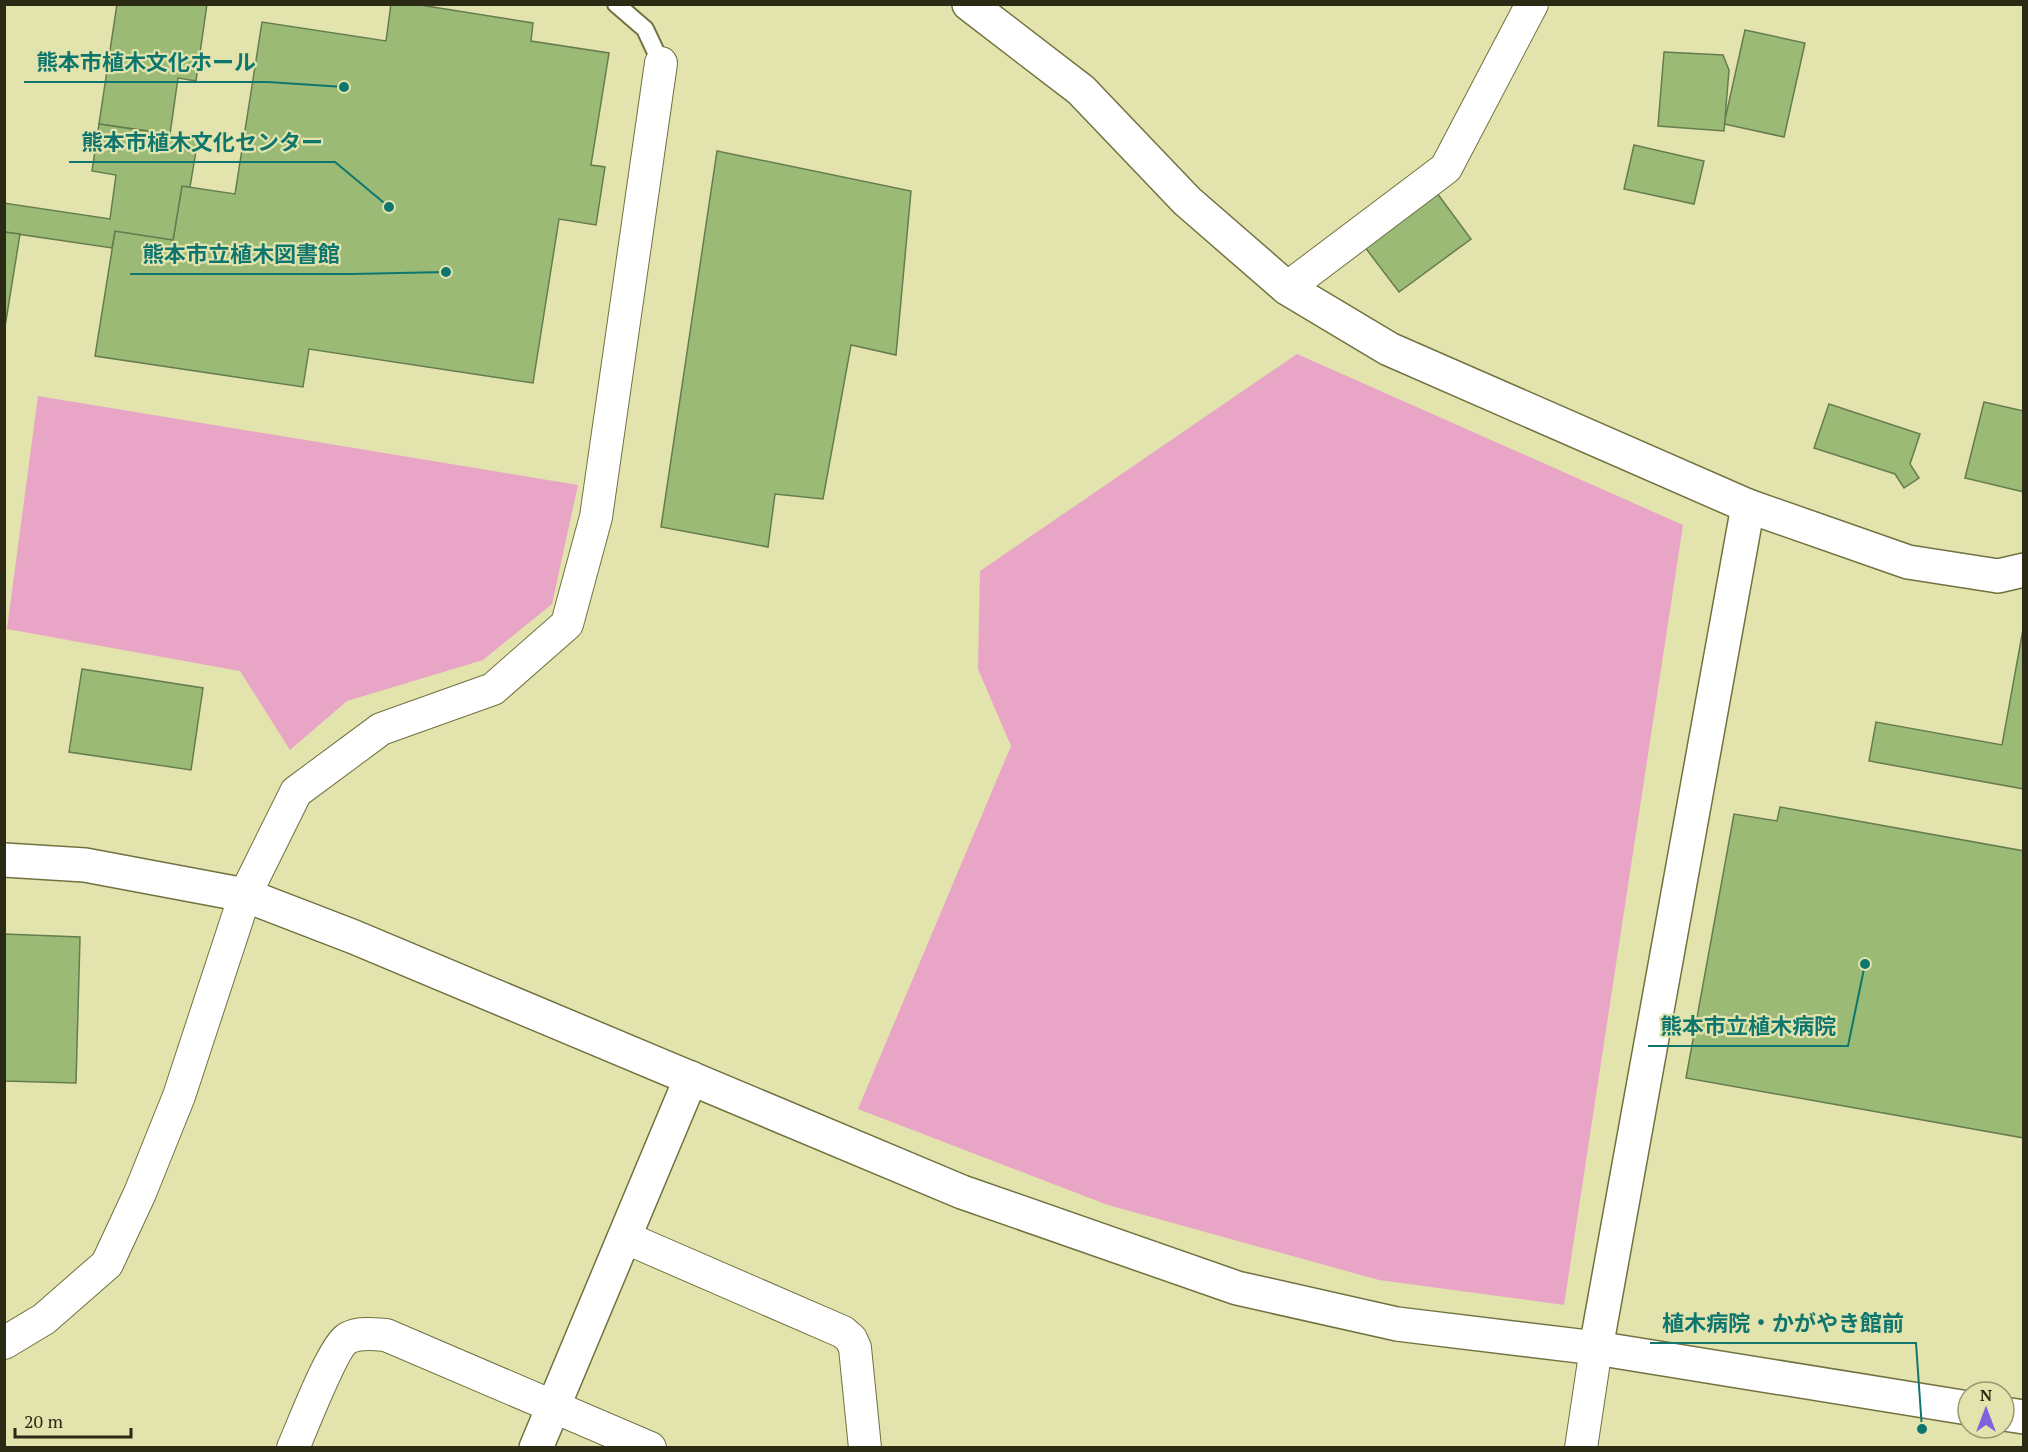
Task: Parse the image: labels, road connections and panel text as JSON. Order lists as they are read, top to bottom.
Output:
{
  "places": [
    "熊本市植木文化ホール",
    "熊本市植木文化センター",
    "熊本市立植木図書館",
    "熊本市立植木病院",
    "植木病院・かがやき館前"
  ],
  "scale_bar": "20 m",
  "north": "top"
}
